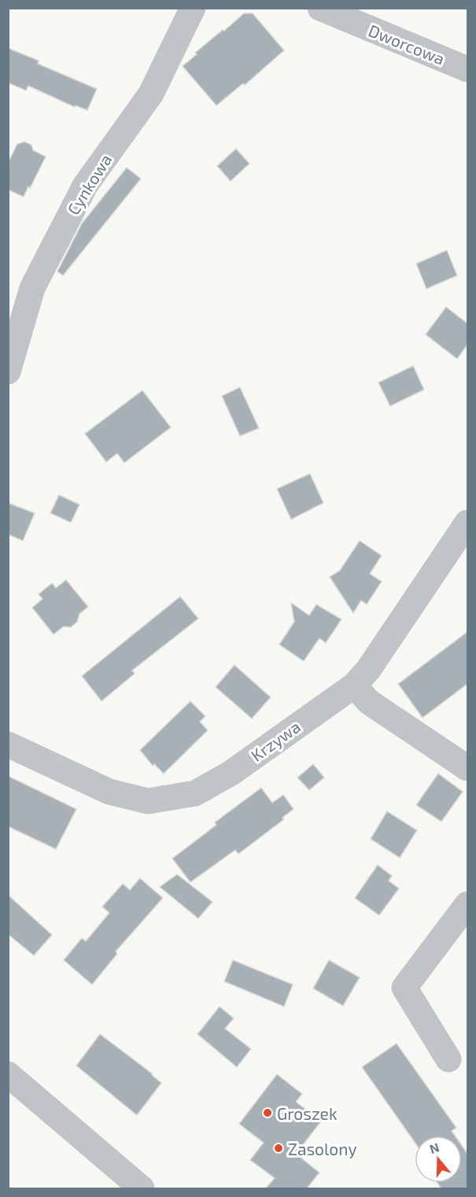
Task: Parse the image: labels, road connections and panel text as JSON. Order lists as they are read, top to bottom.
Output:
{
  "streets": {
    "street": ["Dworcowa", "Cynkowa", "Krzywa"]
  },
  "places": ["Groszek", "Zasolony"],
  "north": "top"
}
